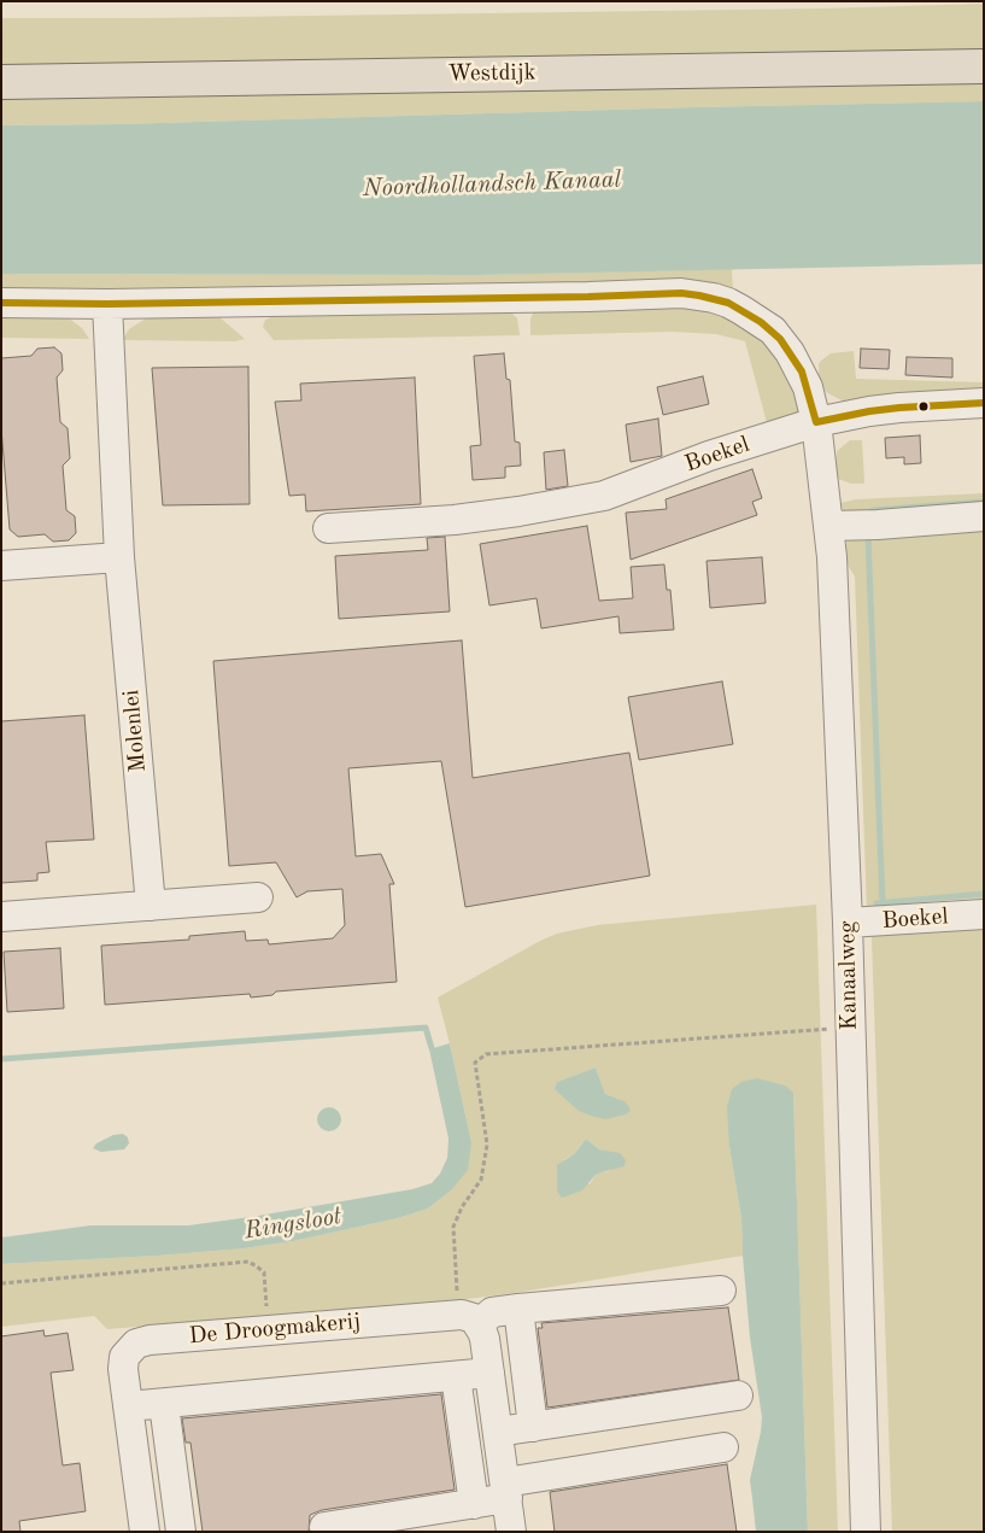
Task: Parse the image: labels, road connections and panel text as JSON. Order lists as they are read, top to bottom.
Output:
{
  "streets": {
    "main road": ["Westdijk"],
    "street": [
      "Boekel",
      "Molenlei",
      "Kanaalweg",
      "De Droogmakerij"
    ]
  },
  "crossings": [
    ["Boekel", "Kanaalweg"],
    ["Molenlei", "Kanaalweg"]
  ],
  "water": ["Noordhollandsch Kanaal", "Ringsloot"]
}
